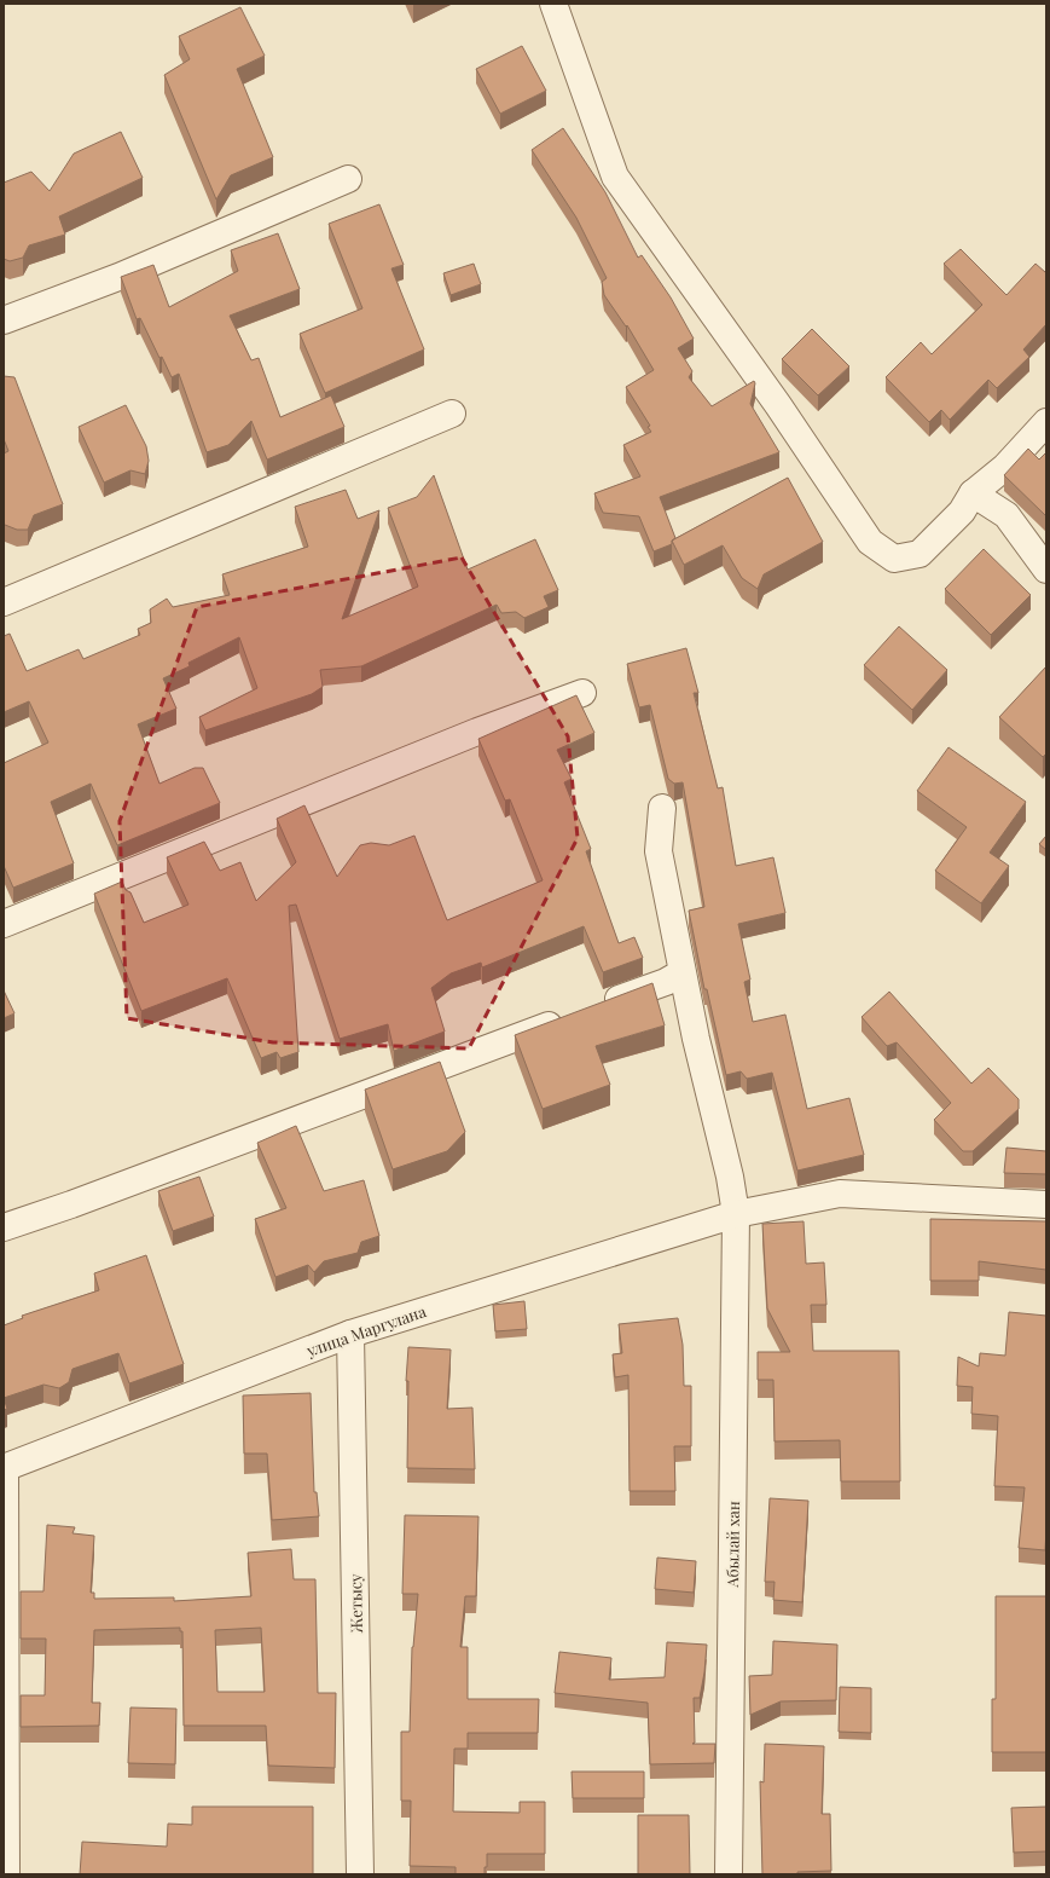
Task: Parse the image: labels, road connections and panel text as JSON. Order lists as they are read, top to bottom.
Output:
{
  "streets": {
    "street": ["улица Маргулана", "Абылай хан", "Жетысу"]
  },
  "crossings": [
    ["улица Маргулана", "Абылай хан"],
    ["улица Маргулана", "Жетысу"]
  ]
}
